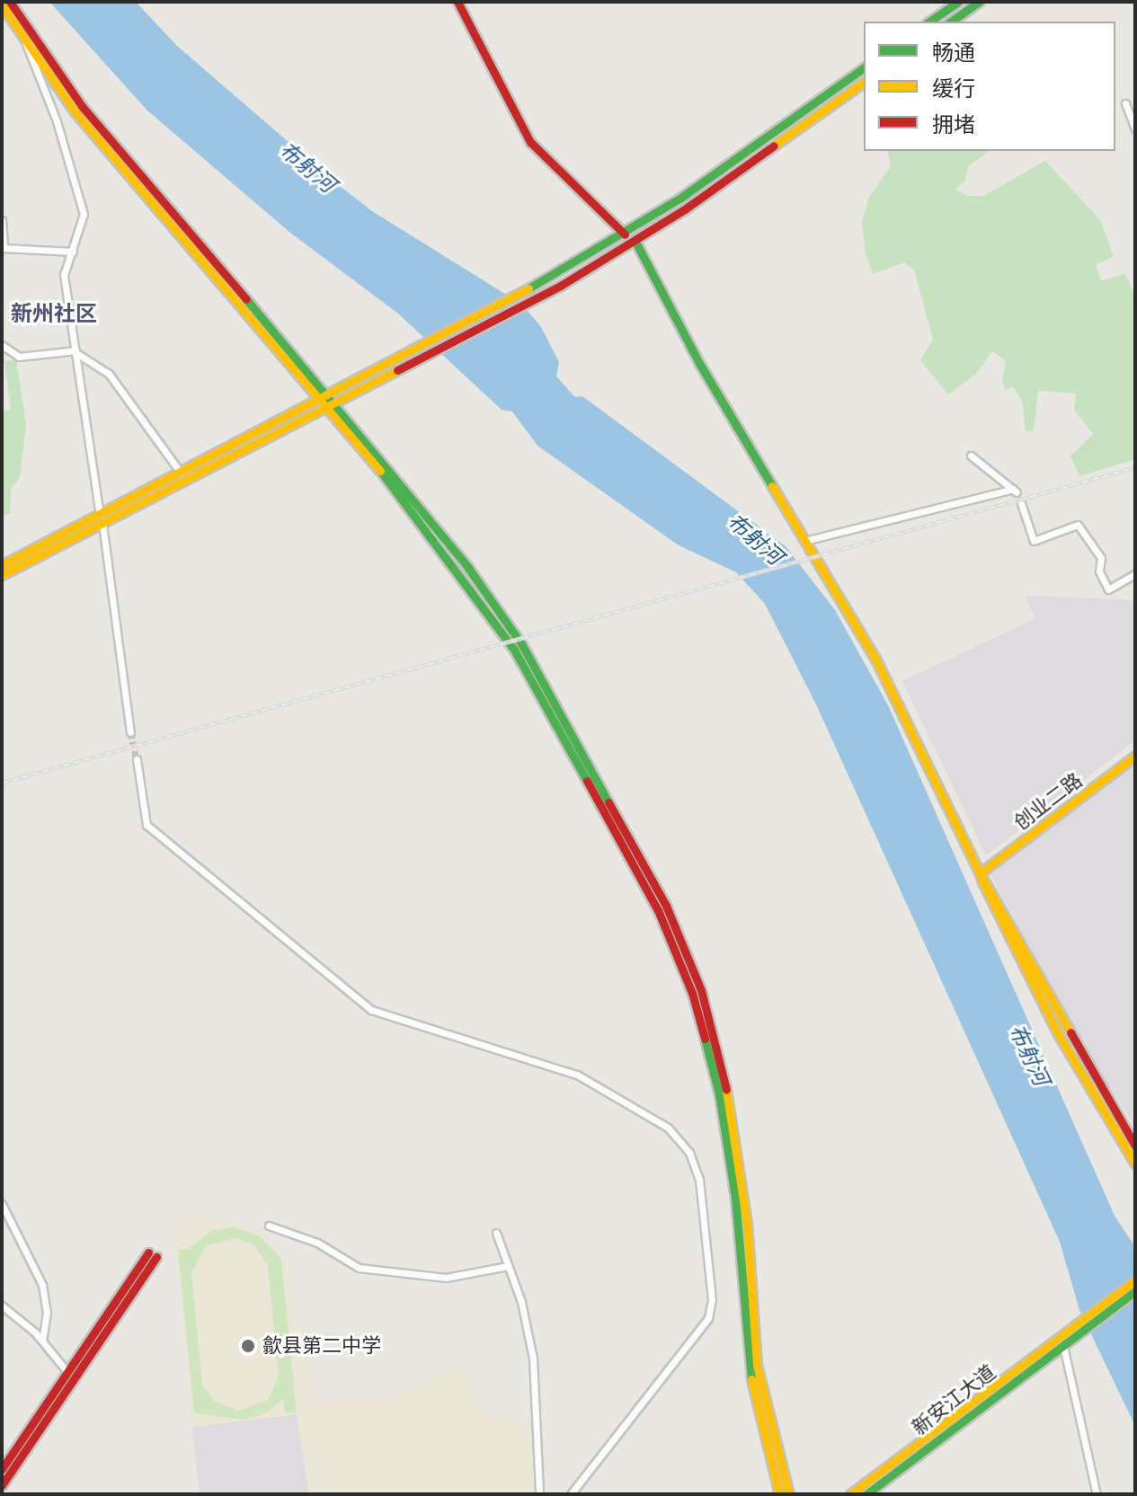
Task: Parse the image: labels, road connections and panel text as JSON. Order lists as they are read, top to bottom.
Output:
{
  "streets": {
    "main road": ["创业二路", "新安江大道"]
  },
  "districts": ["新州社区"],
  "water": ["布射河"],
  "places": ["歙县第二中学"],
  "legend": ["畅通", "缓行", "拥堵"]
}
